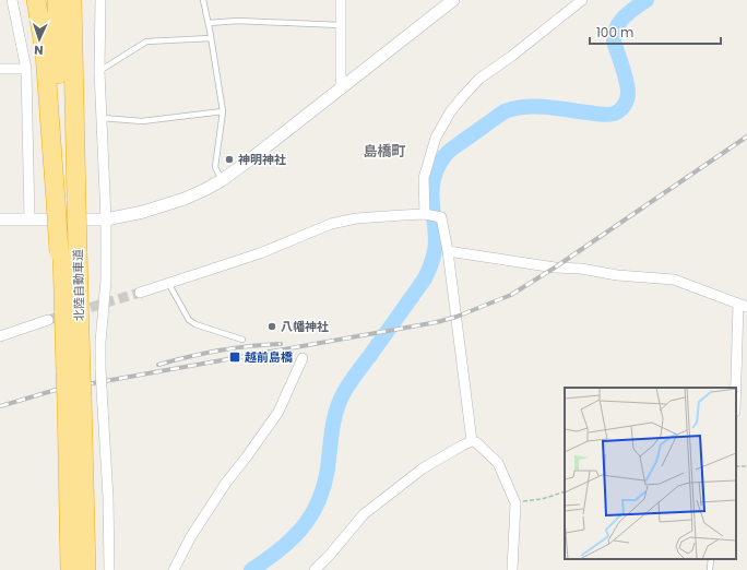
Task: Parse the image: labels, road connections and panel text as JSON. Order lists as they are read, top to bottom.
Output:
{
  "streets": {
    "highway": ["北陸自動車道"]
  },
  "districts": ["島橋町"],
  "places": {
    "other": ["神明神社", "八幡神社"],
    "transit": ["越前島橋"]
  },
  "scale_bar": "100 m",
  "north": "bottom"
}
